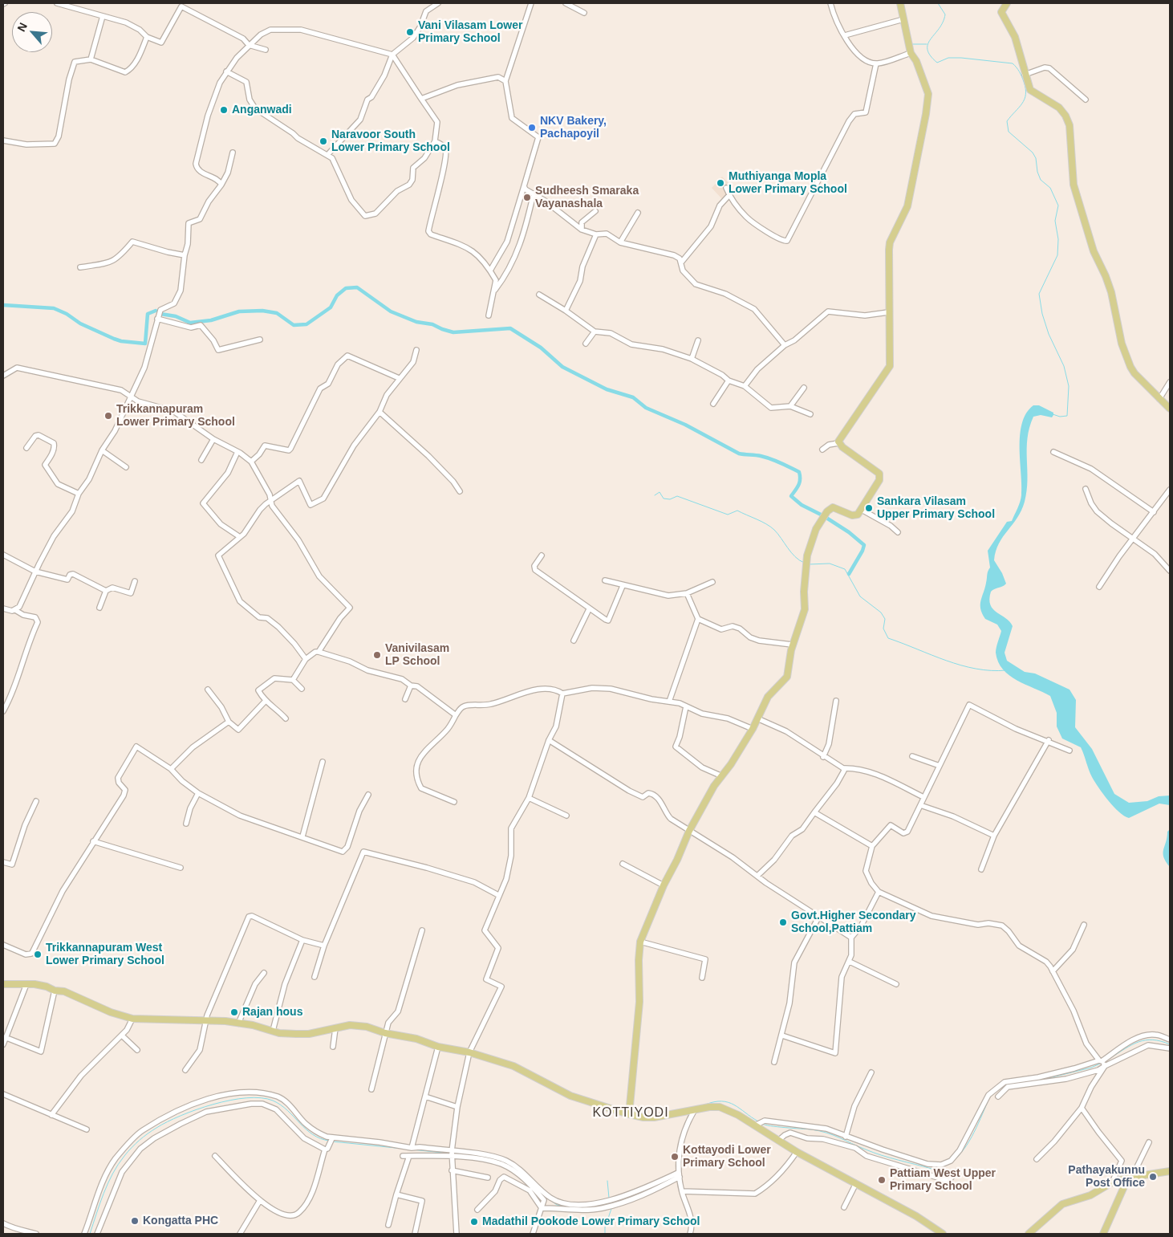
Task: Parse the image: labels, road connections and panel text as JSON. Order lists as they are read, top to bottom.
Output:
{
  "districts": ["KOTTIYODI"],
  "places": [
    "Vani Vilasam Lower Primary School",
    "Anganwadi",
    "NKV Bakery, Pachapoyil",
    "Naravoor South Lower Primary School",
    "Muthiyanga Mopla Lower Primary School",
    "Sudheesh Smaraka Vayanashala",
    "Trikkannapuram Lower Primary School",
    "Sankara Vilasam Upper Primary School",
    "Vanivilasam LP School",
    "Govt.Higher Secondary School,Pattiam",
    "Trikkannapuram West Lower Primary School",
    "Rajan hous",
    "Kottayodi Lower Primary School",
    "Pathayakunnu Post Office",
    "Pattiam West Upper Primary School",
    "Kongatta PHC",
    "Madathil Pookode Lower Primary School"
  ],
  "north": "top left"
}
